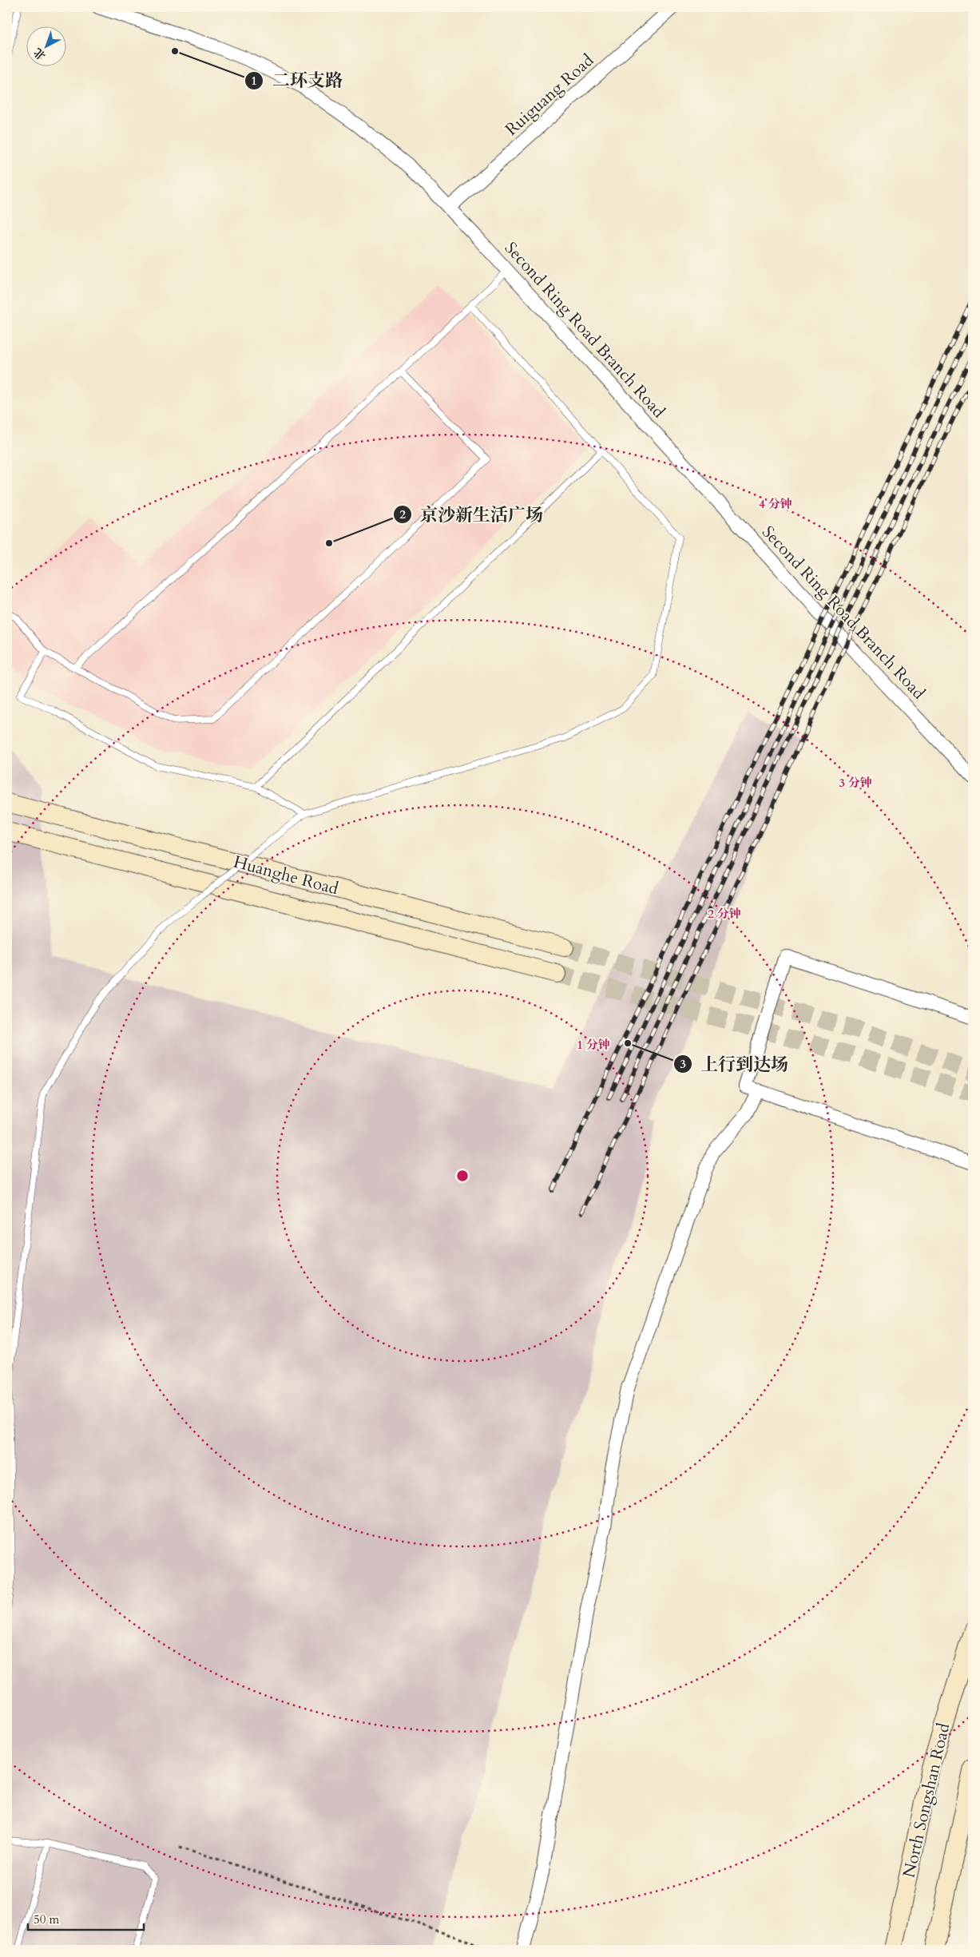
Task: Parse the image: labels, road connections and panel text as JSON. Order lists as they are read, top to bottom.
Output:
{
  "streets": {
    "main road": ["Huanghe Road", "North Songshan Road"],
    "street": ["Ruiguang Road", "Second Ring Road Branch Road"]
  },
  "crossings": [
    ["Ruiguang Road", "Second Ring Road Branch Road"]
  ],
  "places": ["二环支路", "京沙新生活广场", "上行到达场"],
  "scale_bar": "50 m",
  "north": "bottom left",
  "rings": [
    "4 分钟",
    "3 分钟",
    "2 分钟",
    "1 分钟"
  ]
}
